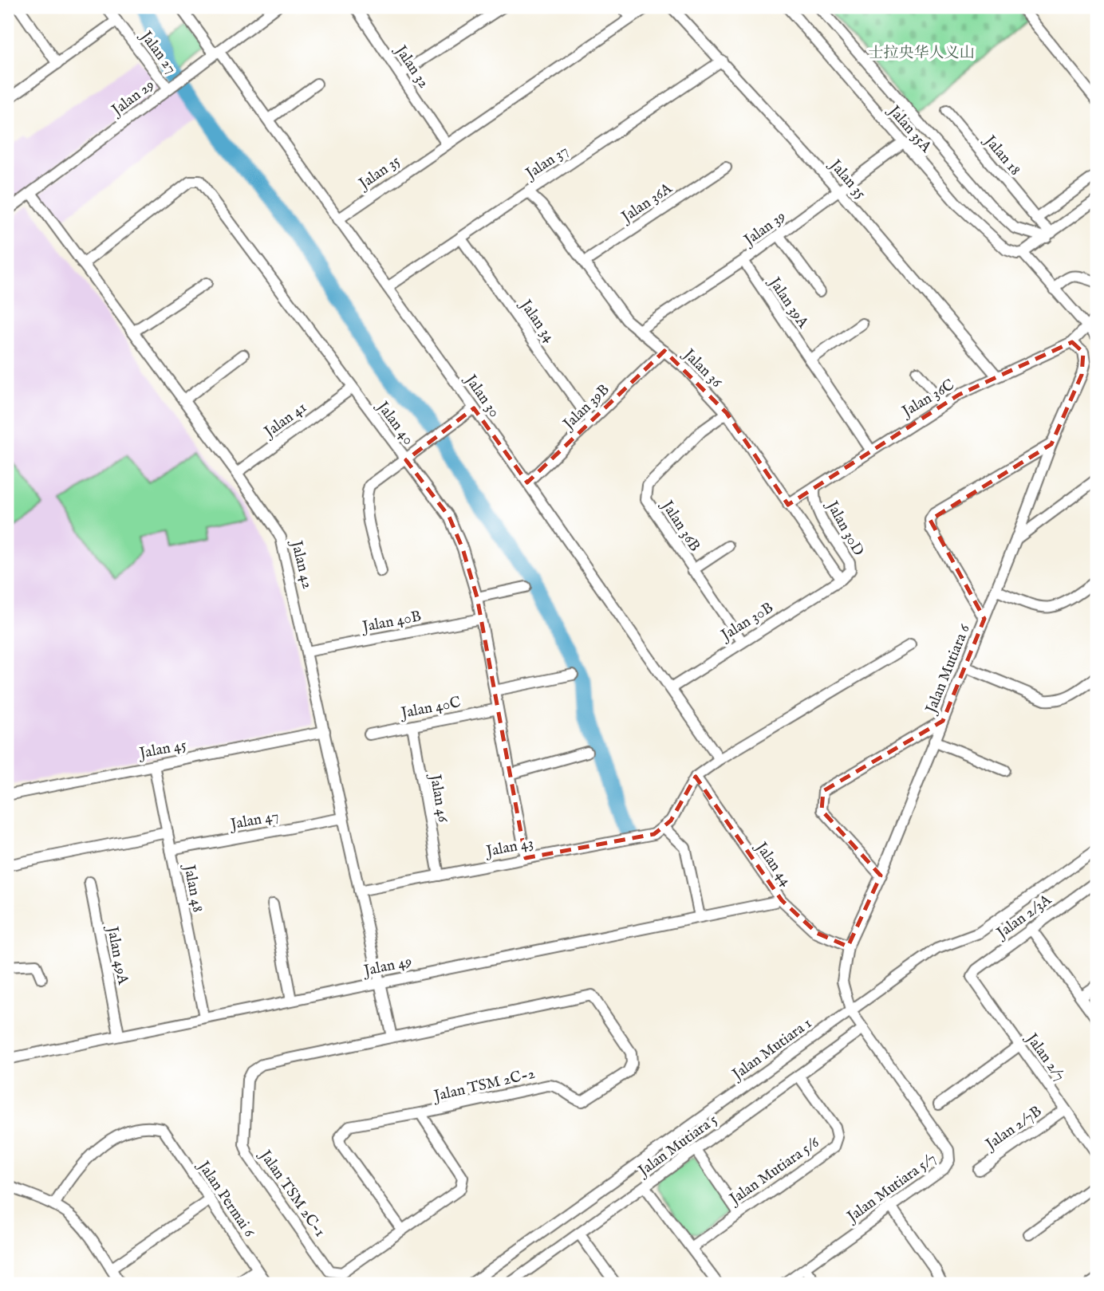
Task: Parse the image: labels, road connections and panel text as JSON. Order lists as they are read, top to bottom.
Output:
{
  "streets": {
    "street": [
      "Jalan 27",
      "Jalan 32",
      "Jalan 29",
      "Jalan 35A",
      "Jalan 18",
      "Jalan 37",
      "Jalan 35",
      "Jalan 36A",
      "Jalan 39",
      "Jalan 39A",
      "Jalan 34",
      "Jalan 36",
      "Jalan 30",
      "Jalan 36C",
      "Jalan 39B",
      "Jalan 41",
      "Jalan 40",
      "Jalan 36B",
      "Jalan 30D",
      "Jalan 42",
      "Jalan 40B",
      "Jalan 30B",
      "Jalan Mutiara 6",
      "Jalan 40C",
      "Jalan 45",
      "Jalan 46",
      "Jalan 47",
      "Jalan 43",
      "Jalan 44",
      "Jalan 48",
      "Jalan 2/3A",
      "Jalan 49A",
      "Jalan 49",
      "Jalan Mutiara 1",
      "Jalan 2/7",
      "Jalan TSM 2C-2",
      "Jalan 2/7B",
      "Jalan Mutiara 5",
      "Jalan Mutiara 5/6",
      "Jalan Mutiara 5/7",
      "Jalan TSM 2C-1",
      "Jalan Permai 6"
    ]
  },
  "crossings": [
    ["Jalan 27", "Jalan 29"],
    ["Jalan 32", "Jalan 35"],
    ["Jalan 29", "Jalan 30"],
    ["Jalan 29", "Jalan 42"],
    ["Jalan 35A", "Jalan 18"],
    ["Jalan 35A", "Jalan 39"],
    ["Jalan 37", "Jalan 35"],
    ["Jalan 37", "Jalan 34"],
    ["Jalan 37", "Jalan 36"],
    ["Jalan 37", "Jalan 30"],
    ["Jalan 35", "Jalan 39"],
    ["Jalan 35", "Jalan 30"],
    ["Jalan 35", "Jalan 36C"],
    ["Jalan 36A", "Jalan 36"],
    ["Jalan 39", "Jalan 39A"],
    ["Jalan 39", "Jalan 36"],
    ["Jalan 39A", "Jalan 36C"],
    ["Jalan 34", "Jalan 39B"],
    ["Jalan 36", "Jalan 36C"],
    ["Jalan 36", "Jalan 39B"],
    ["Jalan 36", "Jalan 36B"],
    ["Jalan 36", "Jalan 30D"],
    ["Jalan 36", "Jalan 30B"],
    ["Jalan 30", "Jalan 39B"],
    ["Jalan 30", "Jalan 30B"],
    ["Jalan 36C", "Jalan 30D"],
    ["Jalan 36C", "Jalan Mutiara 6"],
    ["Jalan 41", "Jalan 40"],
    ["Jalan 41", "Jalan 42"],
    ["Jalan 40", "Jalan 42"],
    ["Jalan 40", "Jalan 40B"],
    ["Jalan 40", "Jalan 40C"],
    ["Jalan 40", "Jalan 43"],
    ["Jalan 36B", "Jalan 30B"],
    ["Jalan 30D", "Jalan 30B"],
    ["Jalan 42", "Jalan 40B"],
    ["Jalan 42", "Jalan 45"],
    ["Jalan 42", "Jalan 47"],
    ["Jalan 42", "Jalan 43"],
    ["Jalan 42", "Jalan 49"],
    ["Jalan Mutiara 6", "Jalan 44"],
    ["Jalan Mutiara 6", "Jalan Mutiara 1"],
    ["Jalan Mutiara 6", "Jalan Mutiara 5/7"],
    ["Jalan 40C", "Jalan 46"],
    ["Jalan 45", "Jalan 48"],
    ["Jalan 46", "Jalan 43"],
    ["Jalan 47", "Jalan 48"],
    ["Jalan 48", "Jalan 49"],
    ["Jalan 2/3A", "Jalan 2/7"],
    ["Jalan 49A", "Jalan 49"],
    ["Jalan Mutiara 1", "Jalan Mutiara 5/7"],
    ["Jalan 2/7", "Jalan 2/7B"],
    ["Jalan TSM 2C-2", "Jalan TSM 2C-1"],
    ["Jalan Mutiara 5", "Jalan Mutiara 5/6"],
    ["Jalan Mutiara 5", "Jalan Mutiara 5/7"]
  ],
  "parks": ["士拉央华人义山"]
}
